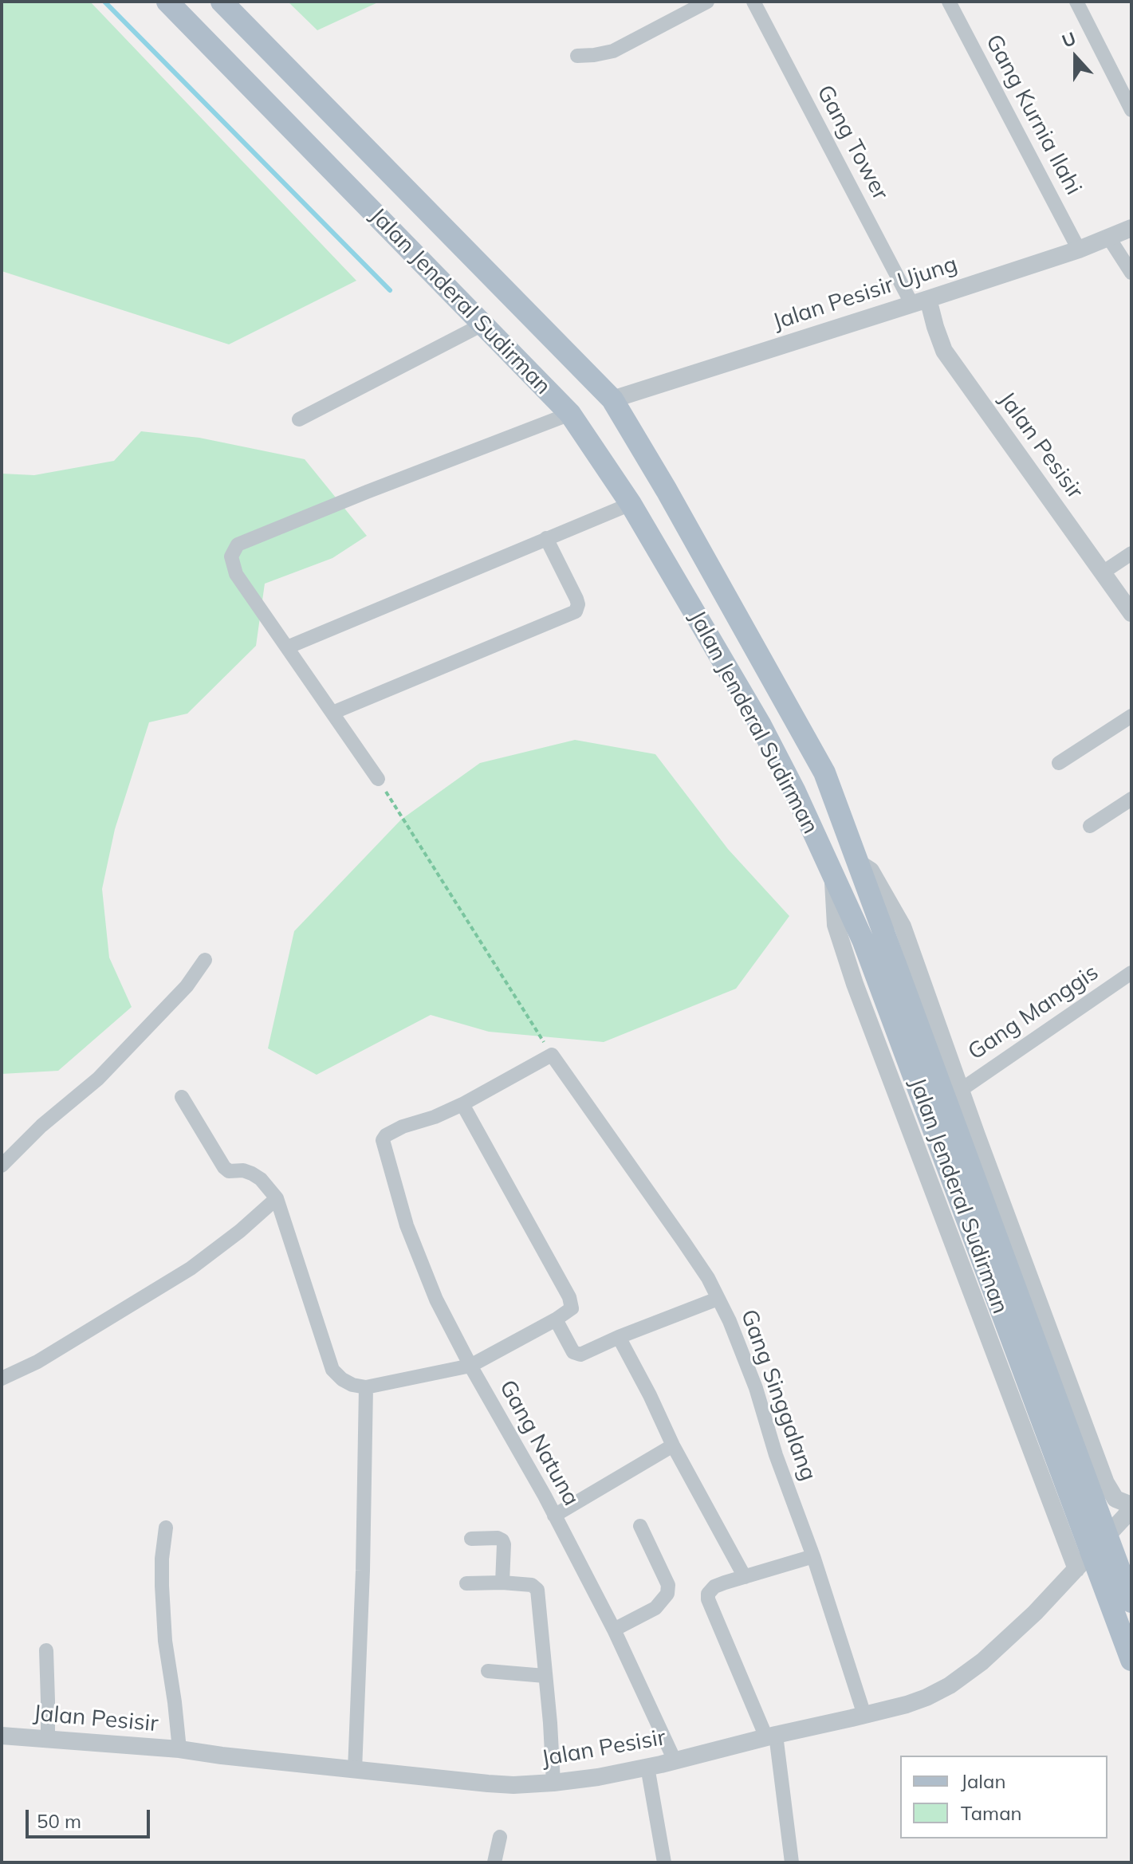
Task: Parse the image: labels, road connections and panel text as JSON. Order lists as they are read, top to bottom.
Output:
{
  "streets": {
    "main road": ["Jalan Jenderal Sudirman"],
    "street": [
      "Gang Kurnia Ilahi",
      "Gang Tower",
      "Jalan Pesisir Ujung",
      "Jalan Pesisir",
      "Gang Manggis",
      "Gang Singgalang",
      "Gang Natuna"
    ]
  },
  "crossings": [
    ["Gang Kurnia Ilahi", "Jalan Pesisir Ujung"],
    ["Gang Tower", "Jalan Pesisir Ujung"],
    ["Gang Tower", "Jalan Pesisir"],
    ["Jalan Pesisir Ujung", "Jalan Jenderal Sudirman"],
    ["Jalan Pesisir Ujung", "Jalan Pesisir"],
    ["Jalan Pesisir", "Gang Singgalang"],
    ["Jalan Pesisir", "Gang Natuna"]
  ],
  "legend": ["Jalan", "Taman"],
  "scale_bar": "50 m",
  "north": "top"
}
